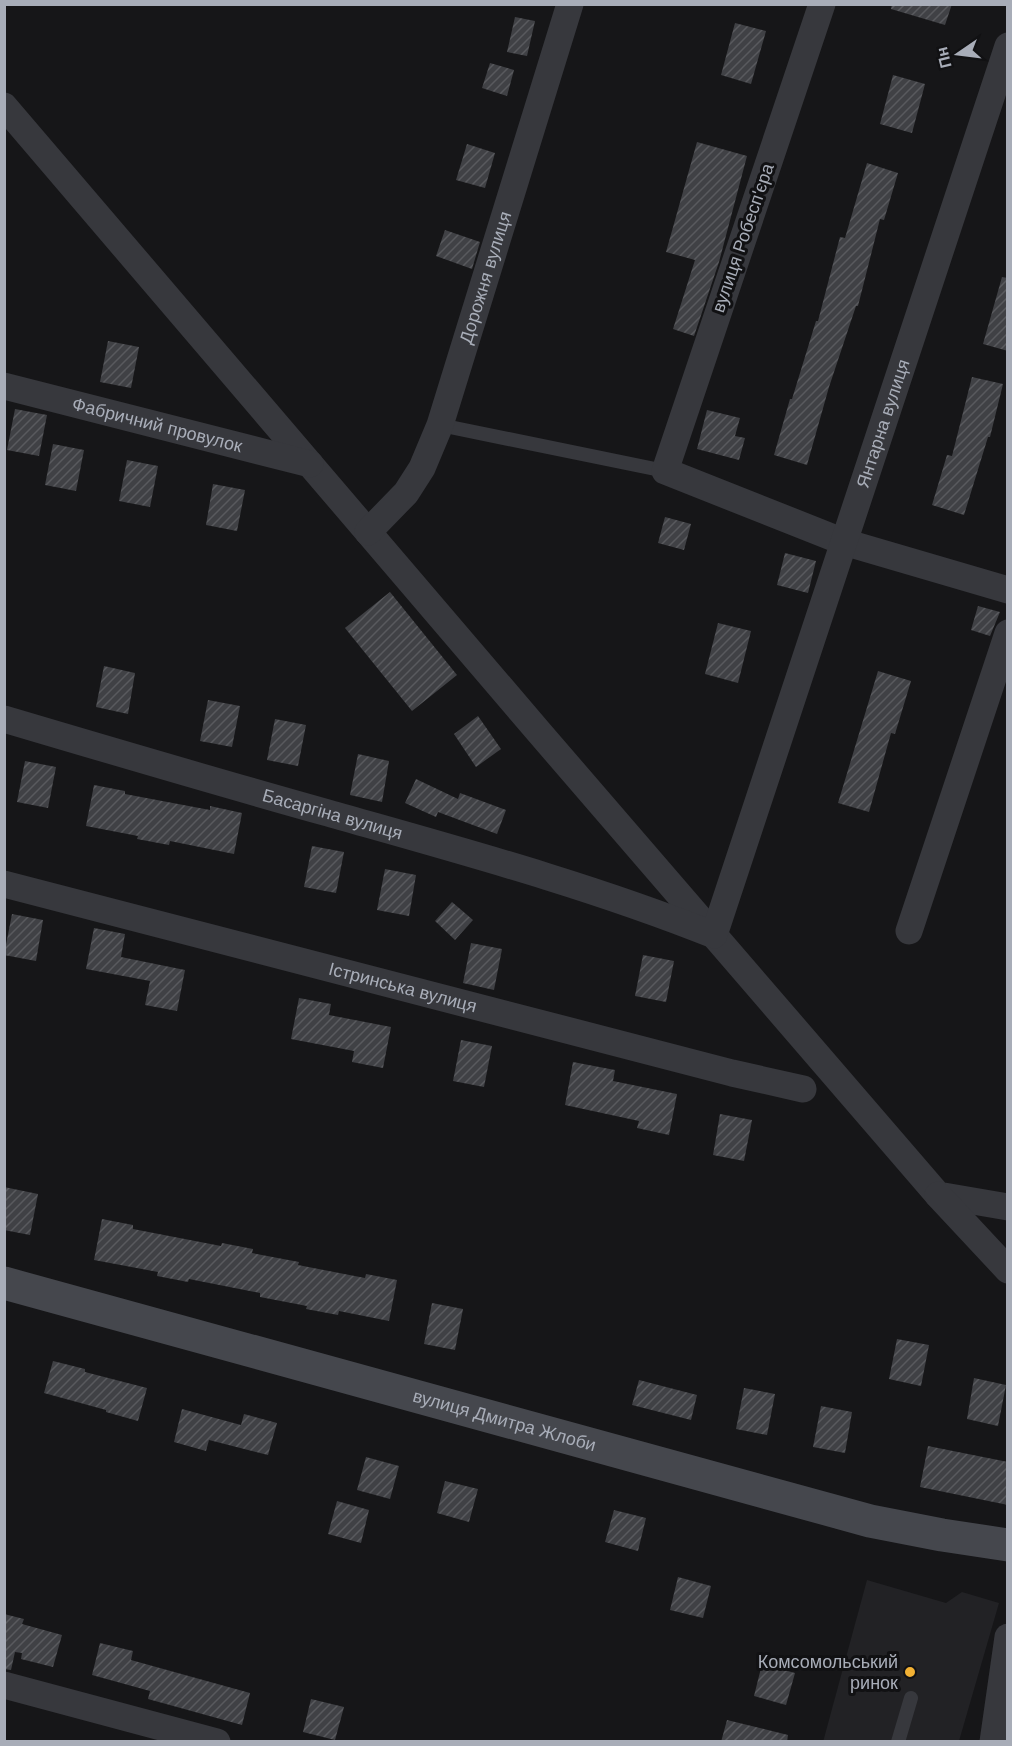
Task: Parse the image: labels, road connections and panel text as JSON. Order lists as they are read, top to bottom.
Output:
{
  "streets": {
    "main road": ["вулиця Дмитра Жлоби"],
    "street": [
      "вулиця Робесп'єра",
      "Дорожня вулиця",
      "Янтарна вулиця",
      "Фабричний провулок",
      "Басаргіна вулиця",
      "Істринська вулиця"
    ]
  },
  "crossings": [
    ["Янтарна вулиця", "Басаргіна вулиця"]
  ],
  "places": ["Комсомольський ринок"],
  "north": "left"
}
